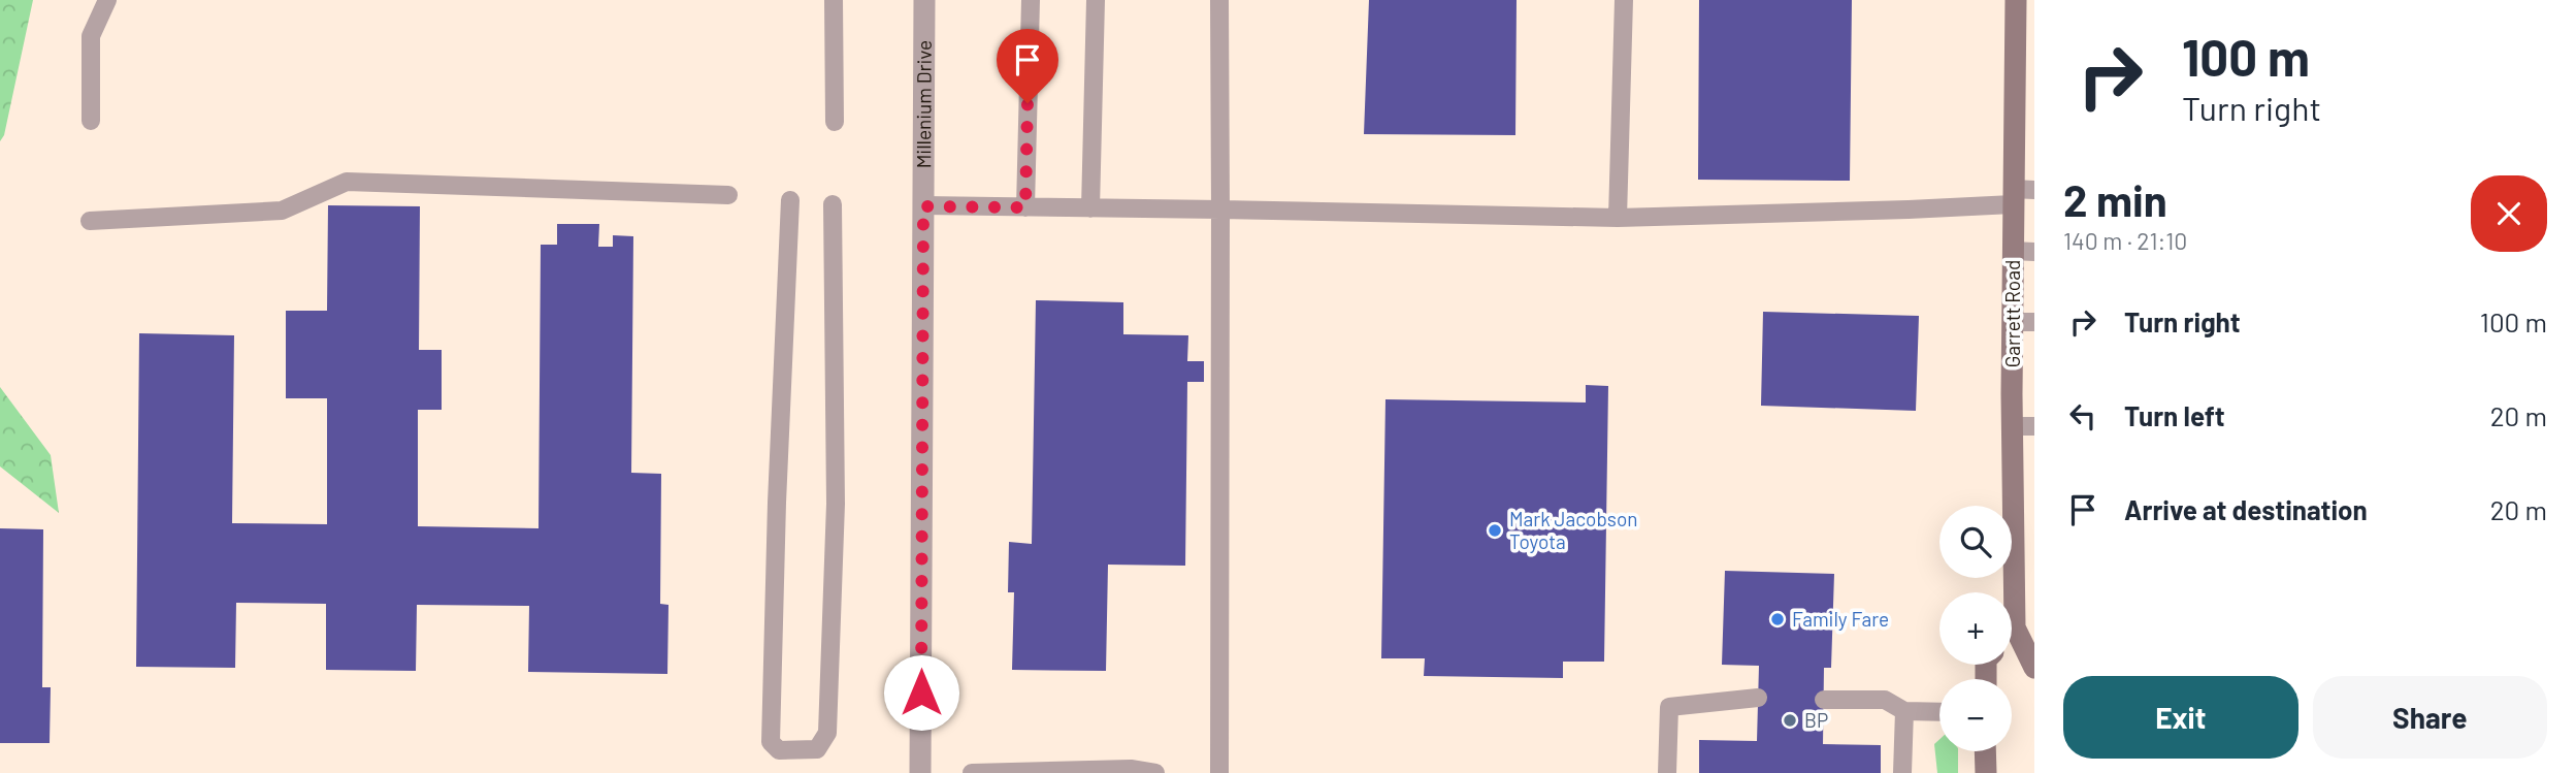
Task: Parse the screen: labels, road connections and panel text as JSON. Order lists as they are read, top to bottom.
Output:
{
  "streets": {
    "street": ["Millenium Drive", "Garrett Road"]
  },
  "places": ["Mark Jacobson Toyota", "Family Fare", "BP"],
  "page": {
    "turn": ["100 m", "Turn right"],
    "heading": ["2 min", "140 m · 21:10"],
    "list": [
      {
        "name": "Turn right",
        "value": "100 m"
      },
      {
        "name": "Turn left",
        "value": "20 m"
      },
      {
        "name": "Arrive at destination",
        "value": "20 m"
      }
    ],
    "map_buttons": ["+", "−"],
    "buttons": ["Exit", "Share"]
  }
}
